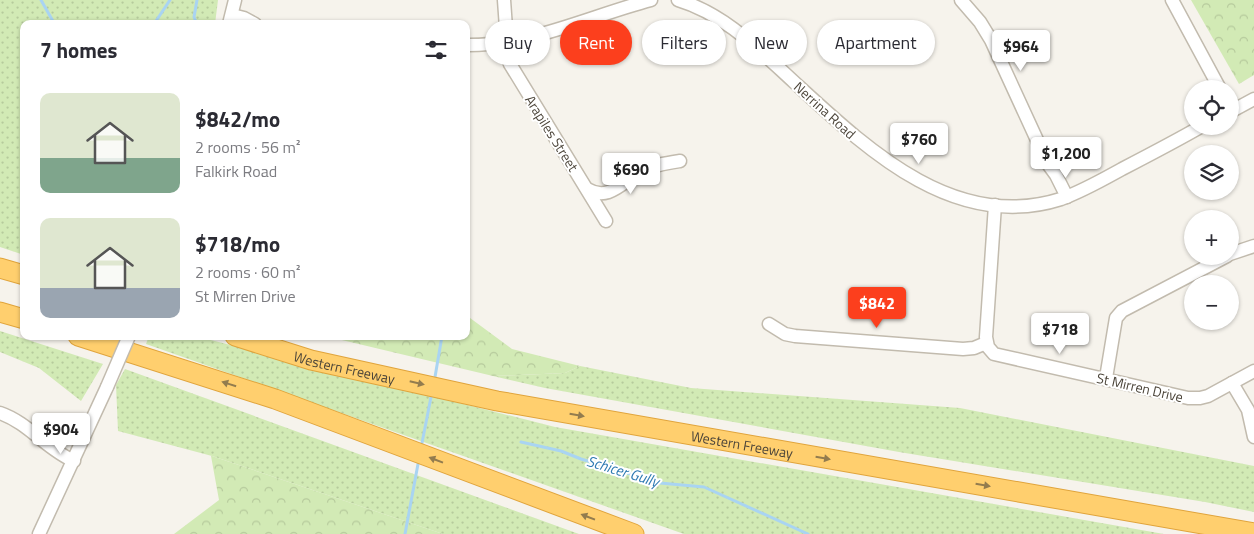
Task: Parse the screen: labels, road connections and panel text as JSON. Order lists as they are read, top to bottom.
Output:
{
  "streets": {
    "highway": ["Western Freeway"],
    "street": ["Nerrina Road", "Arapiles Street", "St Mirren Drive"]
  },
  "water": ["Schicer Gully"],
  "page": {
    "chip": [
      "Buy",
      "Rent",
      "Filters",
      "New",
      "Apartment"
    ],
    "heading": "7 homes",
    "price": [
      "$964",
      "$760",
      "$1,200",
      "$690",
      "$842",
      "$718",
      "$904"
    ],
    "map_buttons": ["+", "−"],
    "list": [
      {
        "name": "$842/mo",
        "note": "2 rooms · 56 m² · Falkirk Road"
      },
      {
        "name": "$718/mo",
        "note": "2 rooms · 60 m² · St Mirren Drive"
      }
    ]
  }
}
